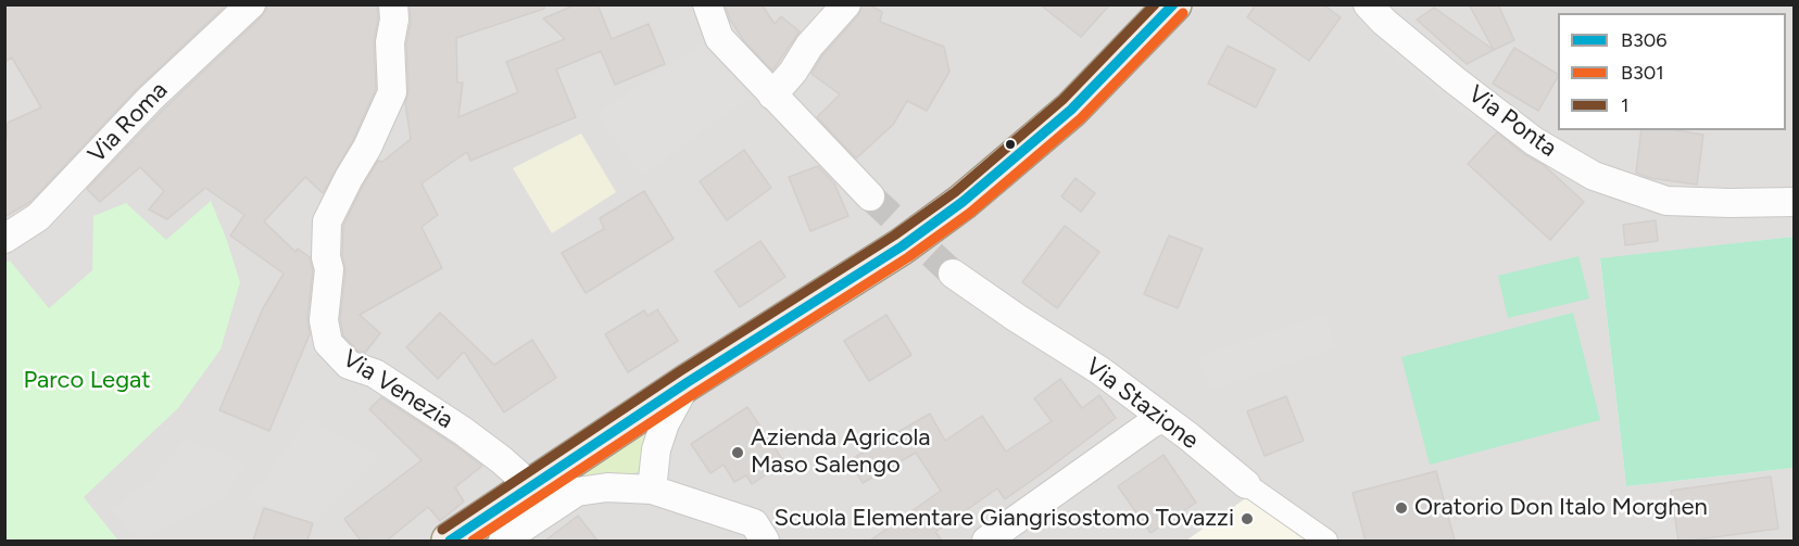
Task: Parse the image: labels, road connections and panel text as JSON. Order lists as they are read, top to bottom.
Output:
{
  "streets": {
    "street": [
      "Via Ponta",
      "Via Roma",
      "Via Venezia",
      "Via Stazione"
    ]
  },
  "parks": ["Parco Legat"],
  "places": ["Azienda Agricola Maso Salengo", "Oratorio Don Italo Morghen", "Scuola Elementare Giangrisostomo Tovazzi"],
  "lines": ["transit line B306", "transit line 1", "transit line B301"],
  "legend": ["B306", "B301", "1"]
}
